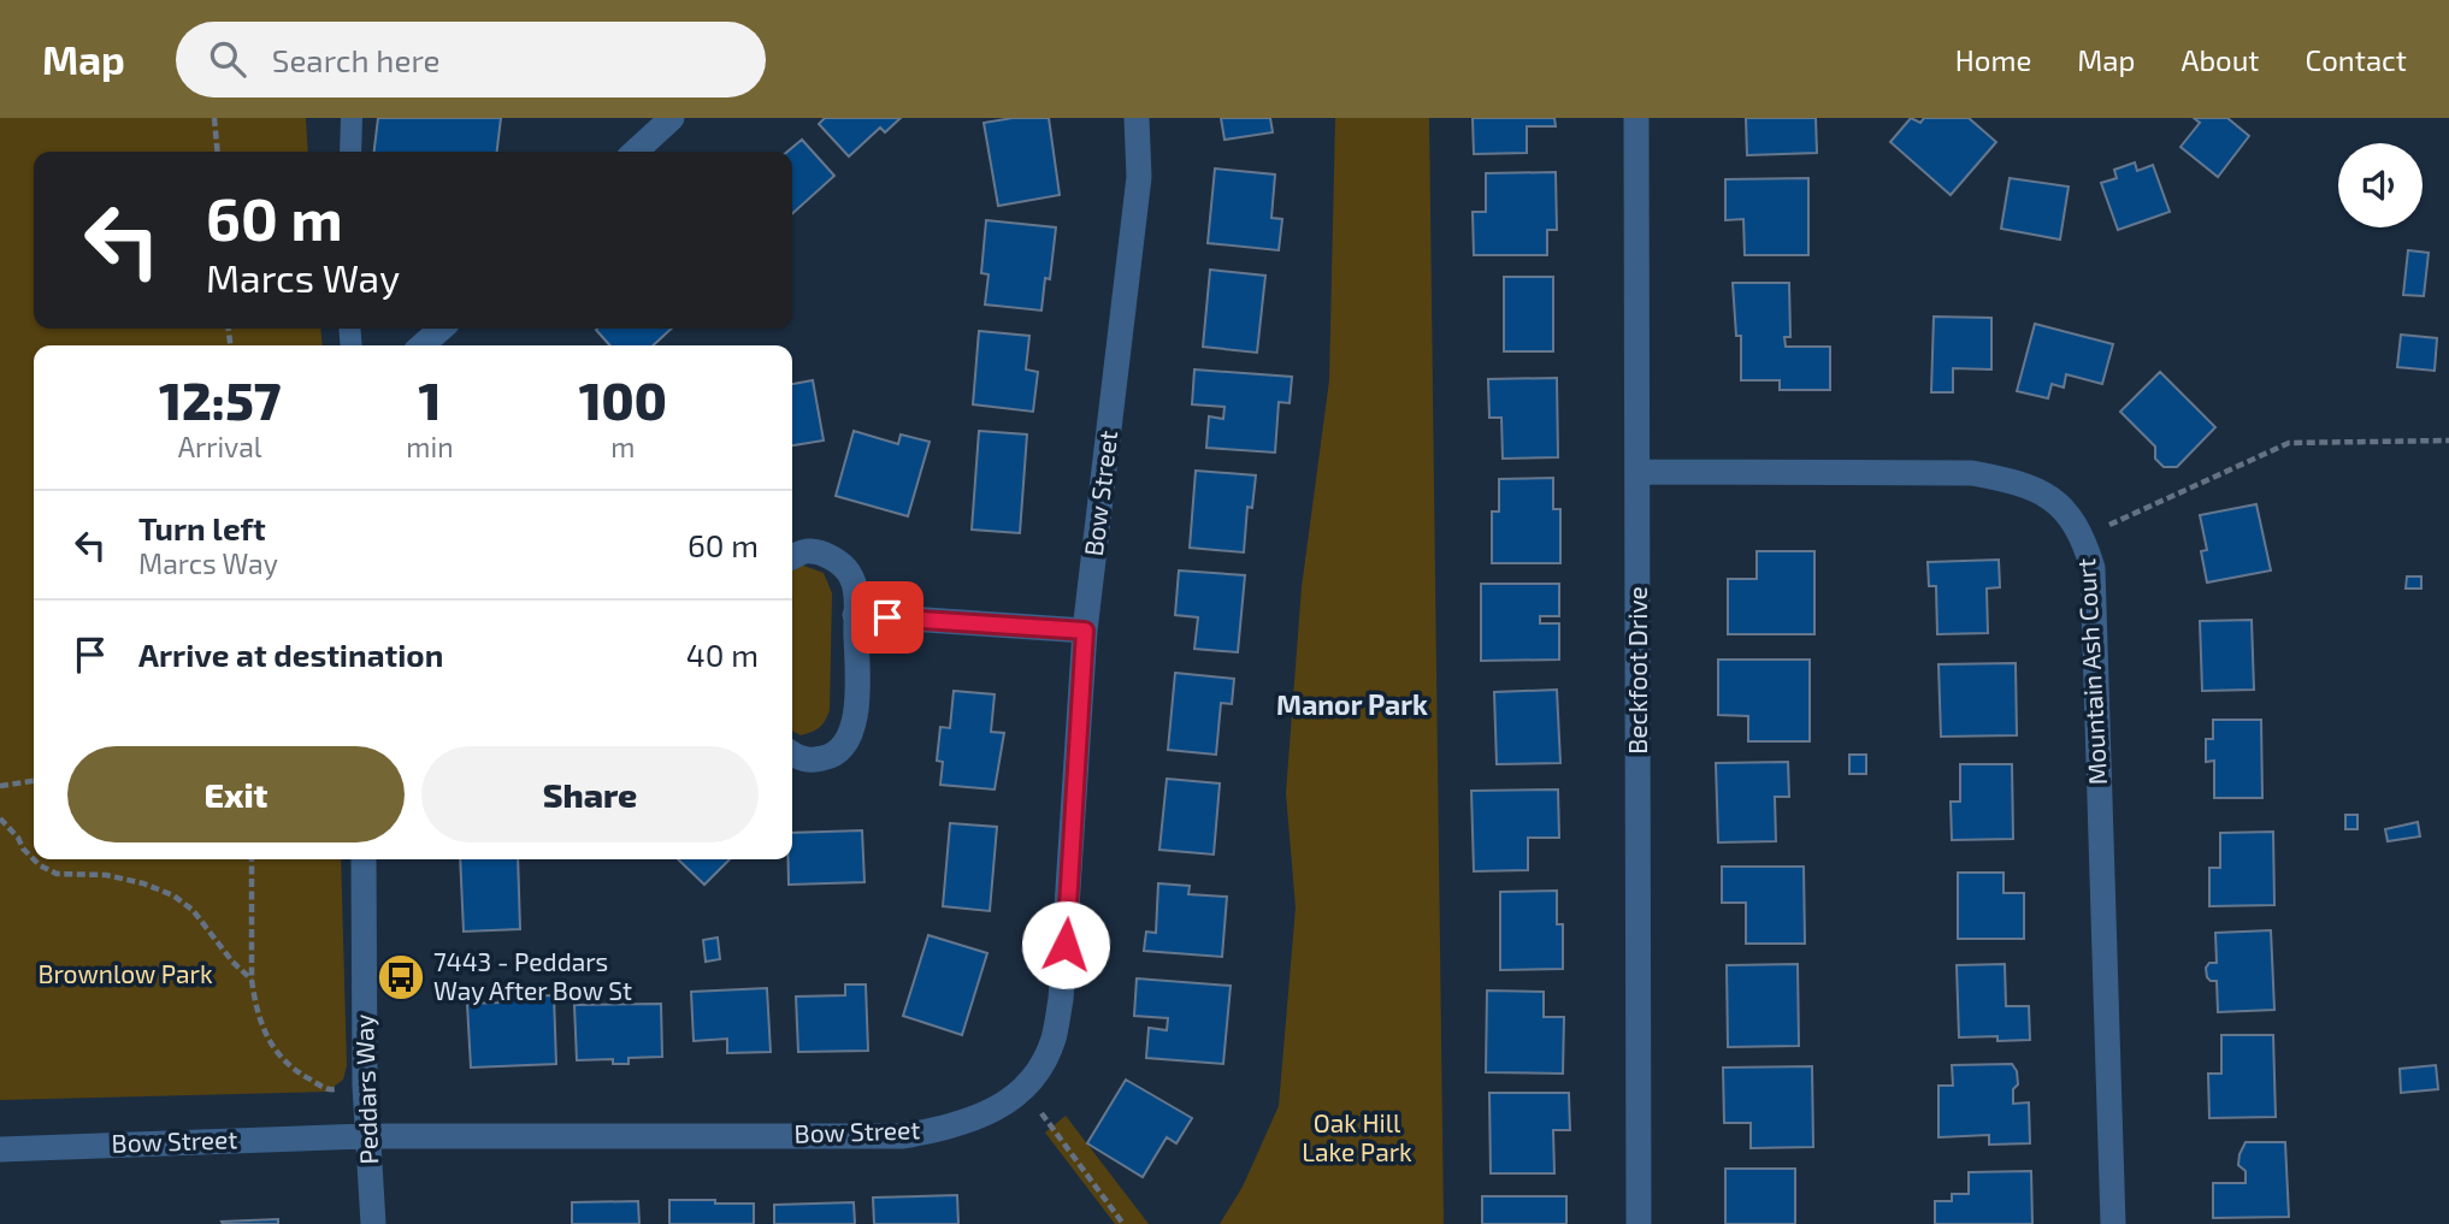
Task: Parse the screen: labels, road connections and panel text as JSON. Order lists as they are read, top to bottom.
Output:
{
  "streets": {
    "street": [
      "Bow Street",
      "Beckfoot Drive",
      "Mountain Ash Court",
      "Peddars Way"
    ]
  },
  "crossings": [
    ["Bow Street", "Peddars Way"],
    ["Beckfoot Drive", "Mountain Ash Court"]
  ],
  "districts": ["Manor Park"],
  "parks": ["Brownlow Park", "Oak Hill Lake Park"],
  "places": {
    "bus stop": ["7443 - Peddars Way After Bow St"]
  },
  "page": {
    "header": "Map",
    "search": "Search here",
    "nav": [
      "Home",
      "Map",
      "About",
      "Contact"
    ],
    "turn": ["60 m", "Marcs Way"],
    "eta": [
      "12:57",
      "Arrival",
      "1",
      "min",
      "100",
      "m"
    ],
    "list": [
      {
        "name": "Turn left",
        "note": "Marcs Way",
        "value": "60 m"
      },
      {
        "name": "Arrive at destination",
        "value": "40 m"
      }
    ],
    "buttons": ["Exit", "Share"]
  }
}
